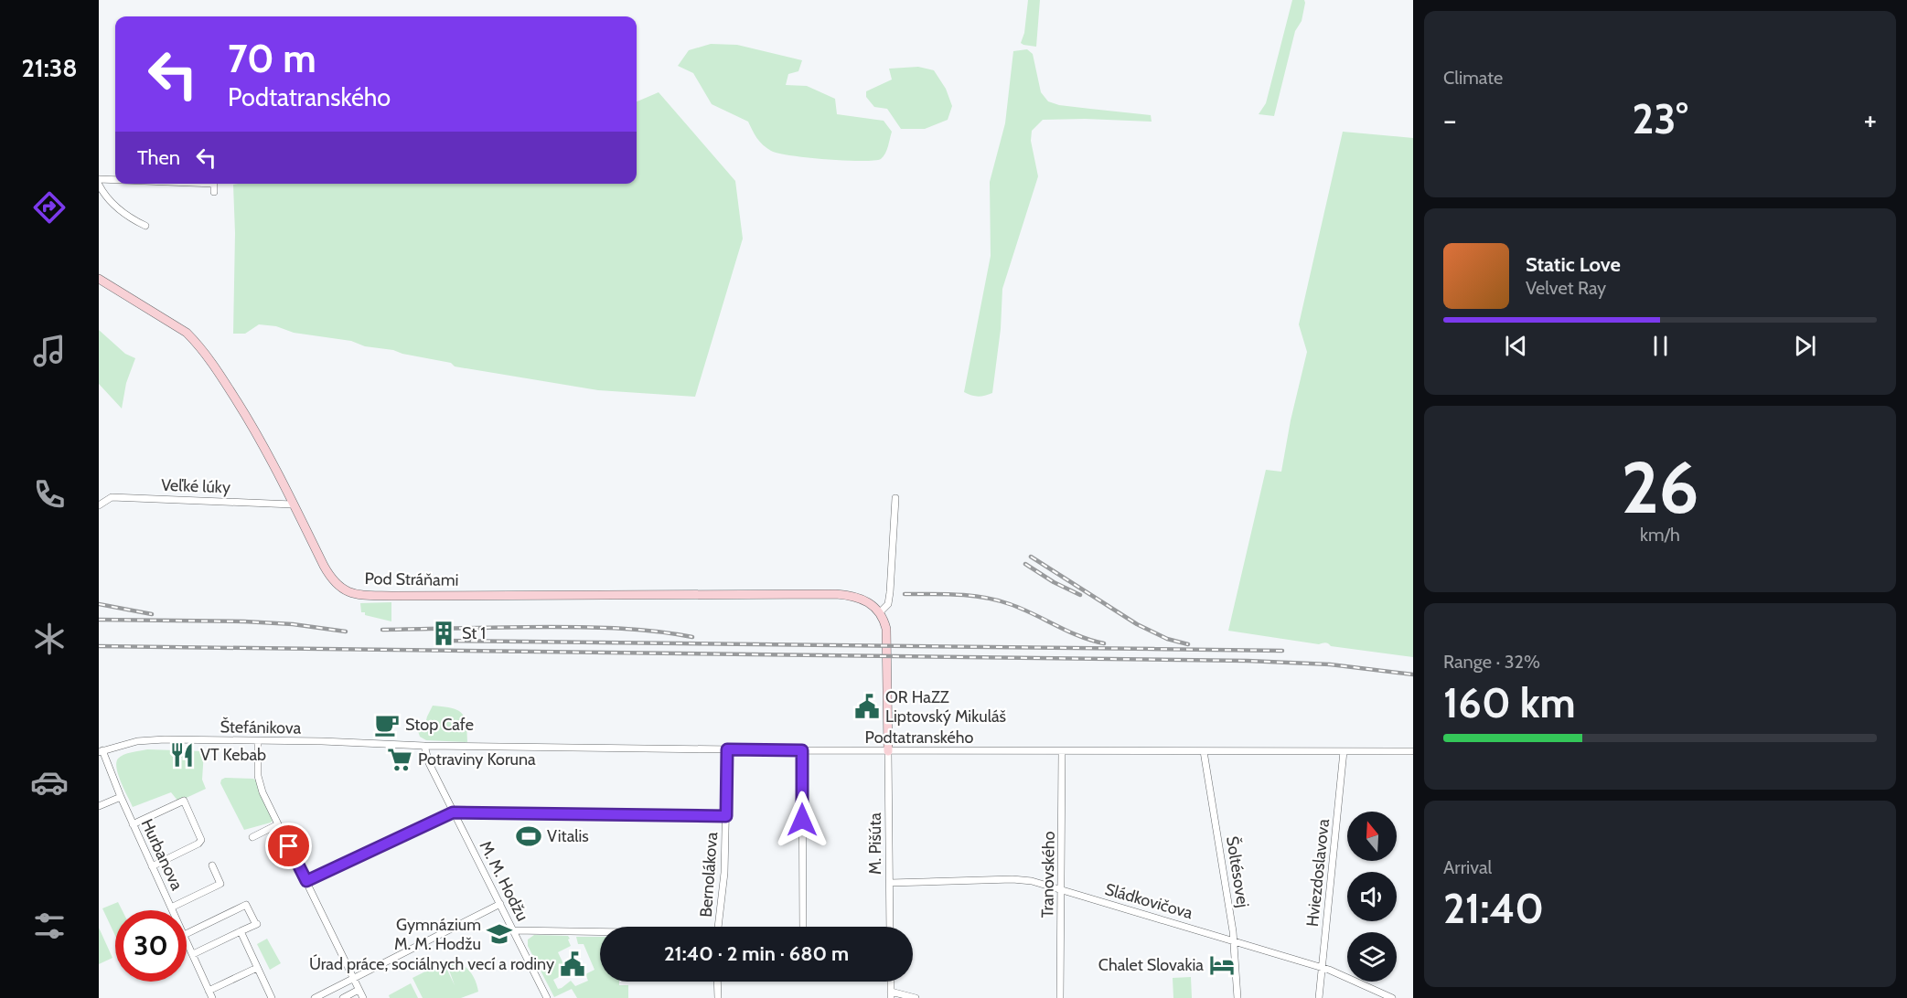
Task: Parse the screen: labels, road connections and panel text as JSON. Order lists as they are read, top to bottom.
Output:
{
  "streets": {
    "street": [
      "Veľké lúky",
      "Pod Stráňami",
      "Štefánikova",
      "Podtatranského",
      "M. Pišúta",
      "Hurbanova",
      "Šoltésovej",
      "Hviezdoslavova",
      "Bernolákova",
      "Tranovského",
      "M. M. Hodžu",
      "Sládkovičova"
    ]
  },
  "crossings": [
    ["Veľké lúky", "Pod Stráňami"],
    ["Štefánikova", "Podtatranského"],
    ["Štefánikova", "Hurbanova"],
    ["Štefánikova", "M. M. Hodžu"],
    ["Podtatranského", "M. Pišúta"],
    ["Podtatranského", "Šoltésovej"],
    ["Podtatranského", "Hviezdoslavova"],
    ["Podtatranského", "Bernolákova"],
    ["Podtatranského", "Tranovského"],
    ["Podtatranského", "M. M. Hodžu"],
    ["M. Pišúta", "Sládkovičova"],
    ["Šoltésovej", "Sládkovičova"],
    ["Hviezdoslavova", "Sládkovičova"],
    ["Tranovského", "Sládkovičova"]
  ],
  "places": {
    "building": ["St 1"],
    "public building": ["OR HaZZ Liptovský Mikuláš", "Úrad práce, sociálnych vecí a rodiny"],
    "cafe": ["Stop Cafe"],
    "restaurant": ["VT Kebab"],
    "supermarket": ["Potraviny Koruna"],
    "sports": ["Vitalis"],
    "school or university": ["Gymnázium M. M. Hodžu"],
    "hotel": ["Chalet Slovakia"]
  },
  "north": "top",
  "page": {
    "tabs": "21:38",
    "tile": [
      "Climate",
      ["26", "km/h"],
      ["Range · 32%", "160 km"],
      ["Arrival", "21:40"]
    ],
    "turn": ["70 m", "Podtatranského"],
    "heat": ["−", "23°", "+"],
    "then": "Then",
    "song": ["Static Love", "Velvet Ray"],
    "limit": "30",
    "trip": "21:40 · 2 min · 680 m"
  }
}
